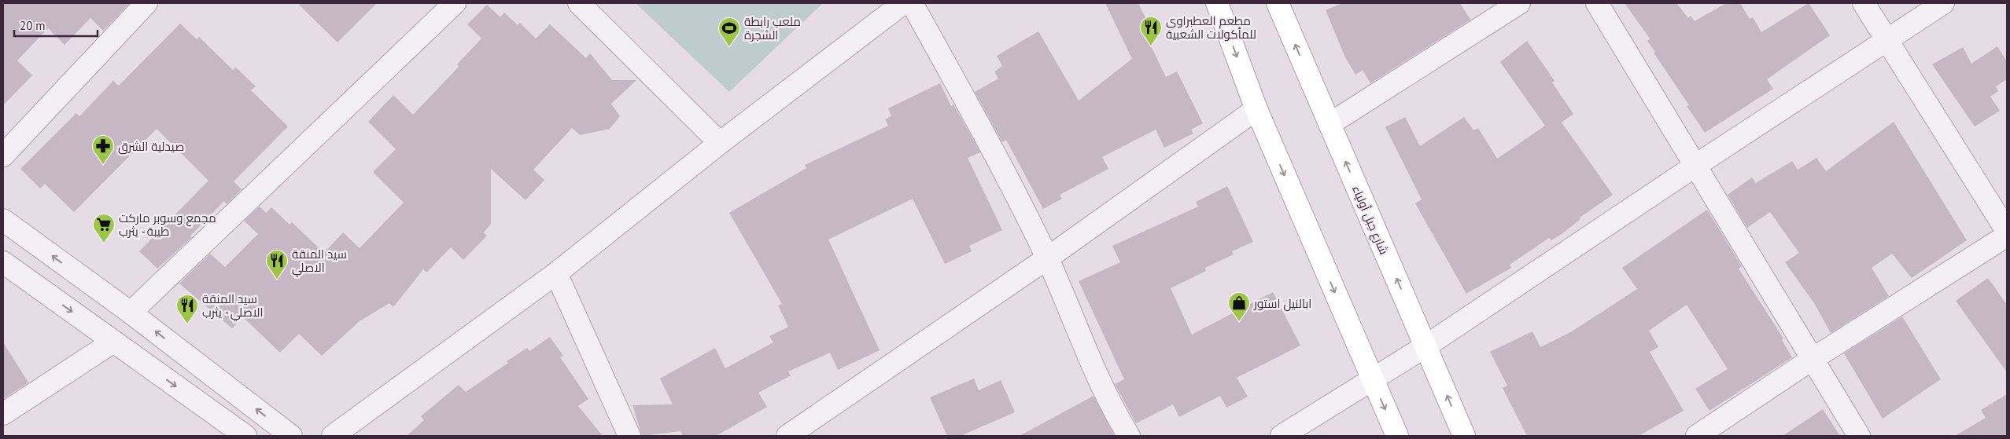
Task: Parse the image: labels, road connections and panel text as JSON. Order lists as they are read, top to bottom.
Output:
{
  "streets": {
    "main road": ["شارع جبل أولياء"]
  },
  "places": {
    "restaurant": ["مطعم العطبراوي للمأكولات الشعبية", "سيد المنقة الاصلي", "سيد المنقة الاصلي - يثرب"],
    "sports": ["ملعب رابطة الشجرة"],
    "pharmacy": ["صيدلية الشرق"],
    "supermarket": ["مجمع وسوبر ماركت طيبة - يثرب"],
    "shop": ["ابالنيل استور"]
  },
  "scale_bar": "20 m"
}
